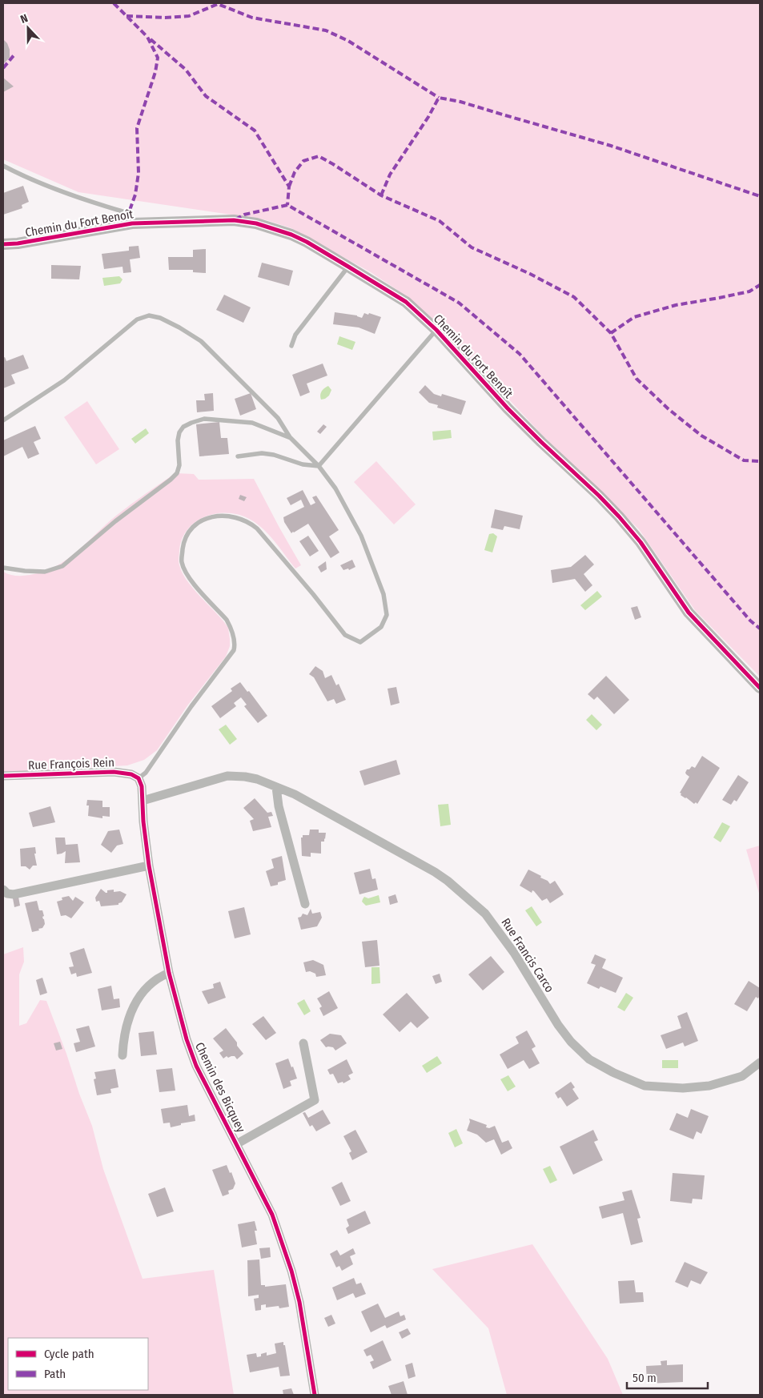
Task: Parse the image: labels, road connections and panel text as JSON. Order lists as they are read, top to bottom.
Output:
{
  "streets": {
    "street": [
      "Chemin du Fort Benoît",
      "Rue François Rein",
      "Rue Francis Carco",
      "Chemin des Bicquey"
    ]
  },
  "crossings": [
    ["Rue François Rein", "Chemin des Bicquey"],
    ["Rue Francis Carco", "Chemin des Bicquey"]
  ],
  "legend": ["Cycle path", "Path"],
  "scale_bar": "50 m",
  "north": "top"
}
